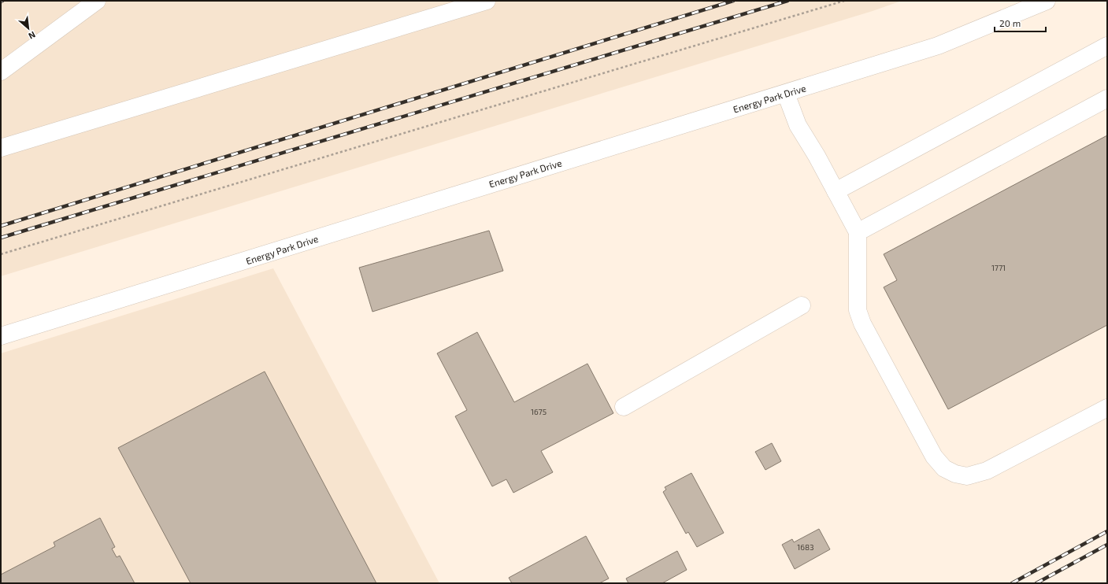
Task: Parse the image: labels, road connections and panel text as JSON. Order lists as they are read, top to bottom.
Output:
{
  "streets": {
    "street": ["Energy Park Drive"]
  },
  "house_numbers": ["1771", "1675", "1683"],
  "scale_bar": "20 m",
  "north": "bottom right"
}
